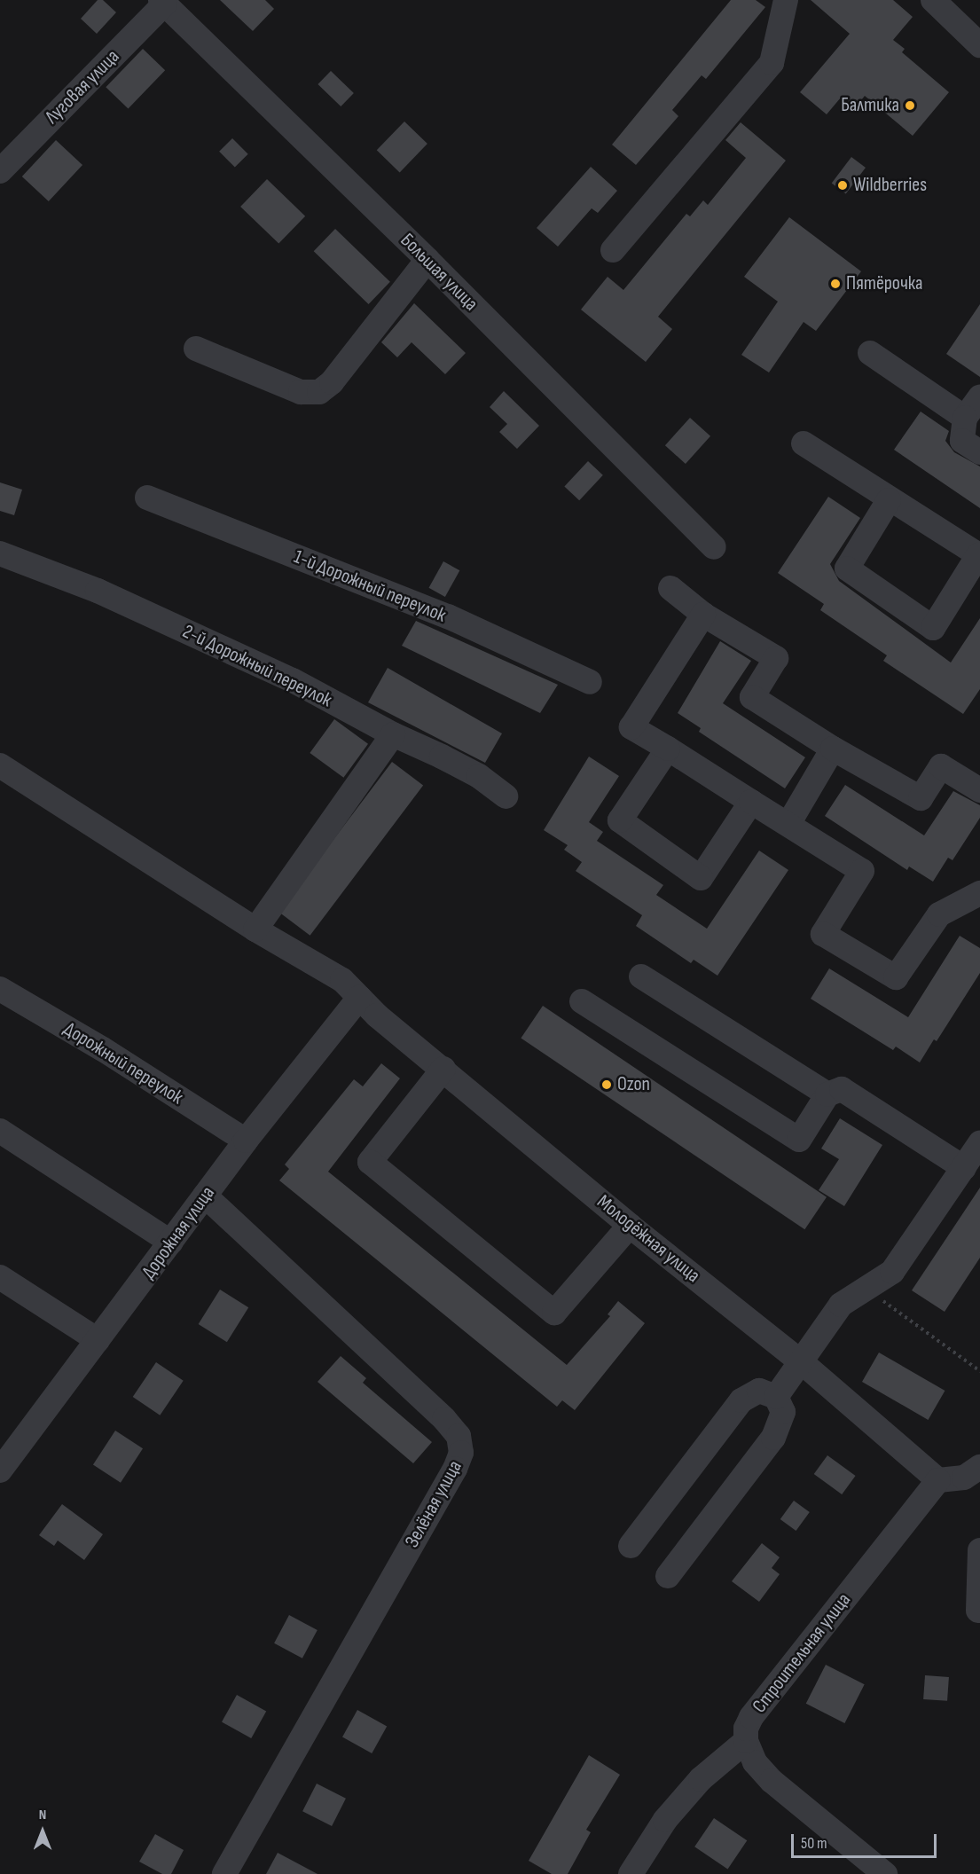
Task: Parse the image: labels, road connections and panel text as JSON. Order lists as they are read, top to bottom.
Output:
{
  "streets": {
    "street": [
      "Луговая улица",
      "Большая улица",
      "1-й Дорожный переулок",
      "2-й Дорожный переулок",
      "Дорожный переулок",
      "Дорожная улица",
      "Молодёжная улица",
      "Зелёная улица",
      "Строительная улица"
    ]
  },
  "crossings": [
    ["Луговая улица", "Большая улица"],
    ["Дорожный переулок", "Дорожная улица"],
    ["Дорожная улица", "Молодёжная улица"],
    ["Дорожная улица", "Зелёная улица"],
    ["Молодёжная улица", "Строительная улица"]
  ],
  "places": [
    "Балтика",
    "Wildberries",
    "Пятёрочка",
    "Ozon"
  ],
  "scale_bar": "50 m",
  "north": "top"
}
